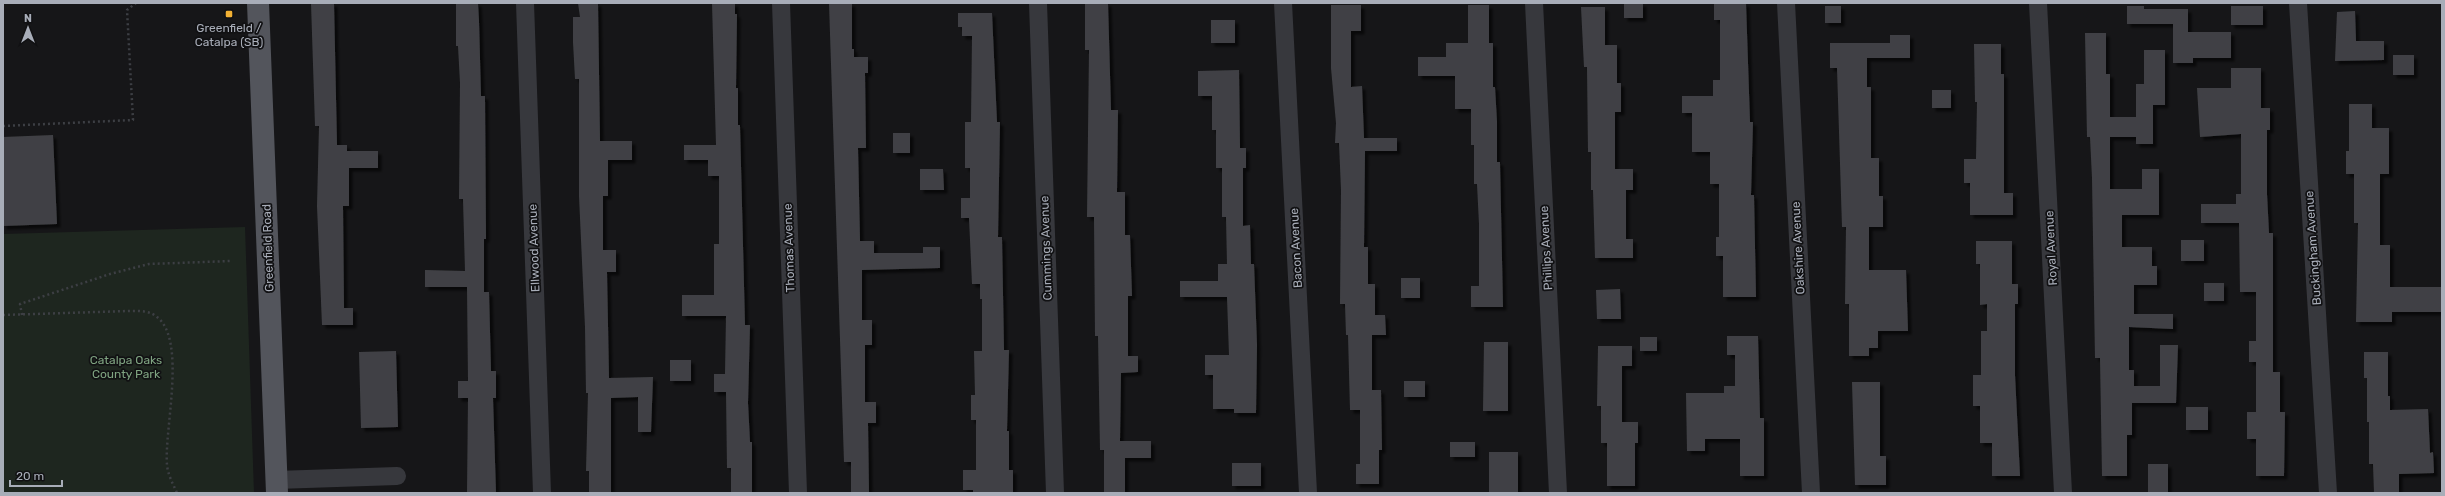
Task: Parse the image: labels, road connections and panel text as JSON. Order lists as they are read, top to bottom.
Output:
{
  "streets": {
    "main road": ["Greenfield Road"],
    "street": [
      "Ellwood Avenue",
      "Thomas Avenue",
      "Cummings Avenue",
      "Bacon Avenue",
      "Phillips Avenue",
      "Oakshire Avenue",
      "Royal Avenue",
      "Buckingham Avenue"
    ]
  },
  "parks": ["Catalpa Oaks County Park"],
  "places": {
    "transit": ["Greenfield / Catalpa (SB)"]
  },
  "scale_bar": "20 m",
  "north": "top"
}
